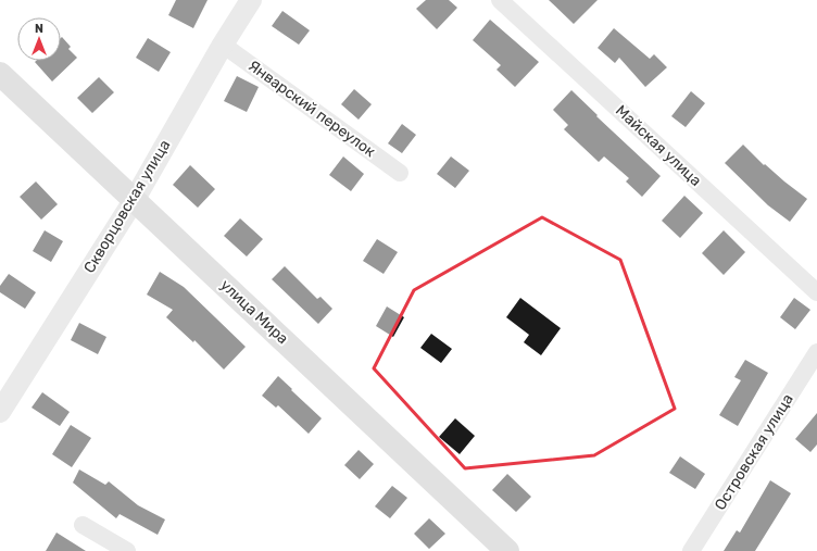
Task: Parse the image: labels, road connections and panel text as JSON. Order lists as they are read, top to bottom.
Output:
{
  "streets": {
    "main road": ["улица Мира"],
    "street": [
      "Январский переулок",
      "Майская улица",
      "Скворцовская улица",
      "Островская улица"
    ]
  },
  "crossings": [
    ["Январский переулок", "Скворцовская улица"],
    ["Скворцовская улица", "улица Мира"]
  ],
  "north": "top"
}
